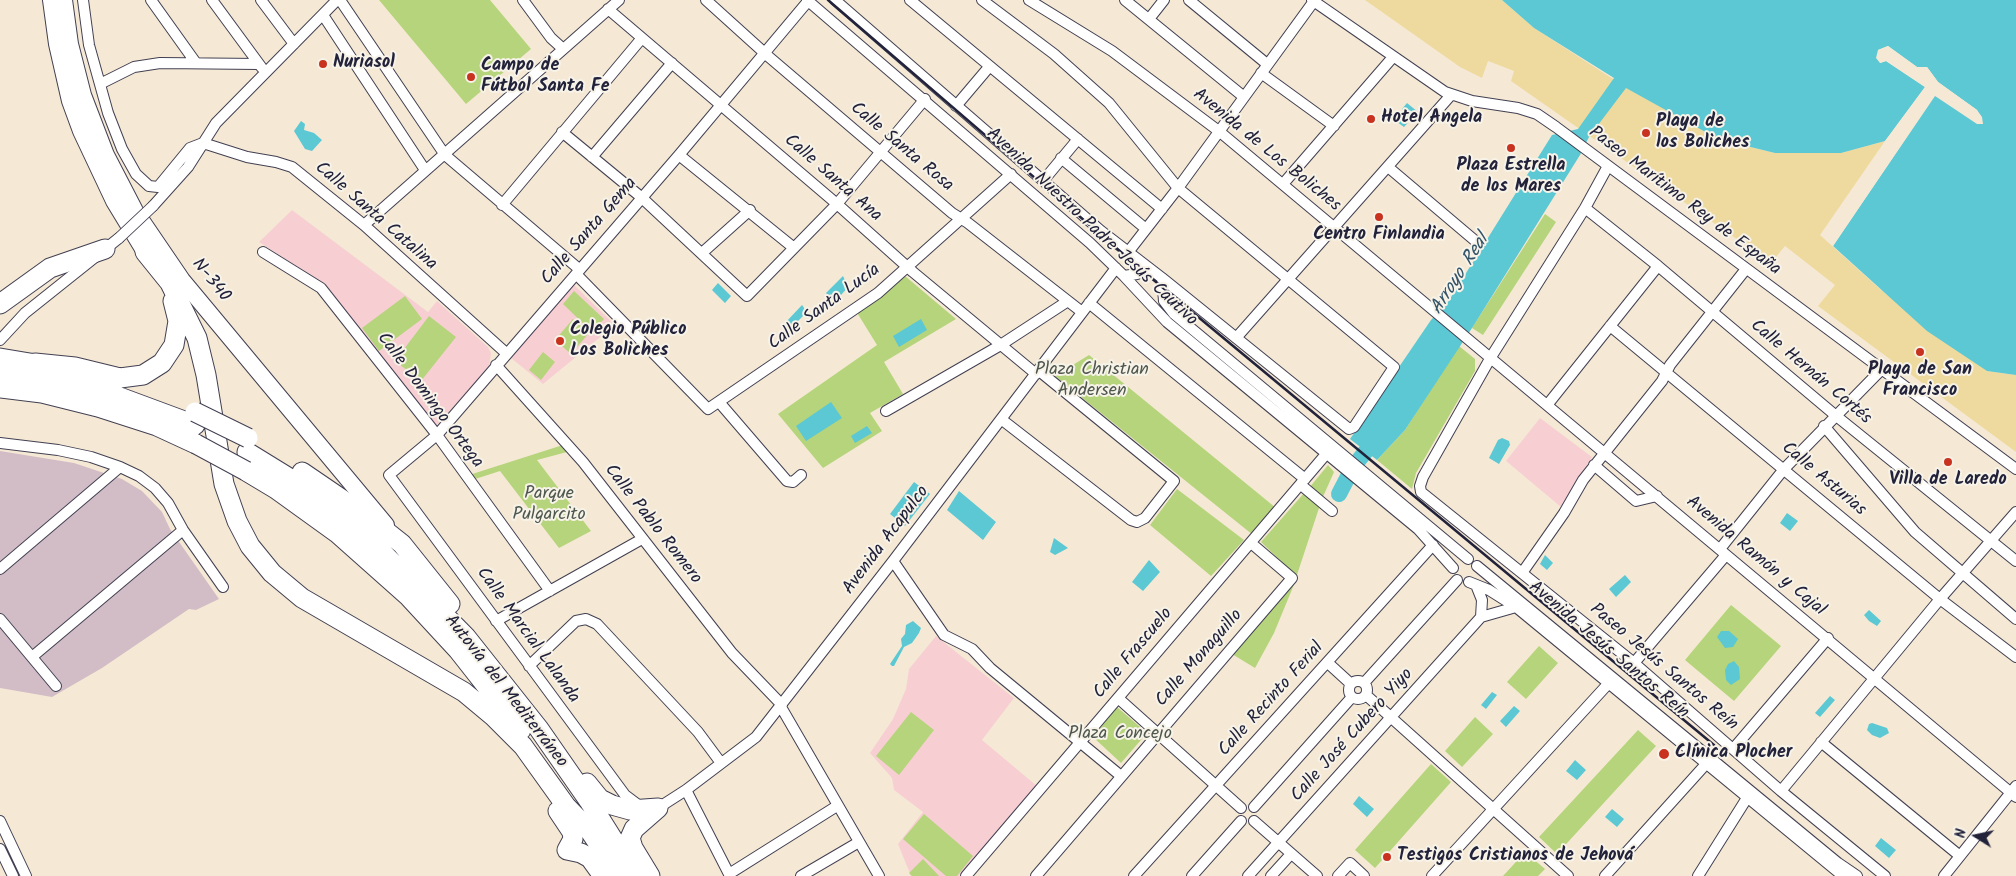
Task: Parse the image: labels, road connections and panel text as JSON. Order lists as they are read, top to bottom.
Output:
{
  "streets": {
    "highway": ["Autovía del Mediterráneo"],
    "main road": ["N-340"],
    "street": [
      "Calle Santa Rosa",
      "Avenida de Los Boliches",
      "Calle Santa Ana",
      "Paseo Marítimo Rey de España",
      "Calle Santa Catalina",
      "Avenida Nuestro Padre Jesús Cautivo",
      "Calle Santa Gema",
      "Calle Santa Lucía",
      "Calle Hernán Cortés",
      "Calle Domingo Ortega",
      "Calle Asturias",
      "Calle Pablo Romero",
      "Avenida Acapulco",
      "Avenida Ramón y Cajal",
      "Calle Marcial Lalanda",
      "Avenida Jesús Santos Reín",
      "Calle Frascuelo",
      "Calle Monaguillo",
      "Paseo Jesús Santos Reín",
      "Calle Recinto Ferial",
      "Calle José Cubero Yiyo"
    ]
  },
  "crossings": [
    ["Calle Santa Rosa", "Calle Santa Gema"],
    ["Calle Santa Rosa", "Calle Santa Lucía"],
    ["Calle Santa Rosa", "Avenida Acapulco"],
    ["Avenida de Los Boliches", "Avenida Ramón y Cajal"],
    ["Calle Santa Ana", "Calle Santa Gema"],
    ["Calle Santa Ana", "Calle Santa Lucía"],
    ["Calle Santa Ana", "Avenida Acapulco"],
    ["Calle Santa Catalina", "Calle Santa Gema"],
    ["Avenida Nuestro Padre Jesús Cautivo", "Calle Santa Gema"],
    ["Avenida Nuestro Padre Jesús Cautivo", "Calle Santa Lucía"],
    ["Avenida Nuestro Padre Jesús Cautivo", "Avenida Acapulco"],
    ["Avenida Nuestro Padre Jesús Cautivo", "Calle Frascuelo"],
    ["Calle Santa Gema", "Calle Domingo Ortega"],
    ["Calle Santa Gema", "Calle Pablo Romero"],
    ["Calle Santa Gema", "Calle Marcial Lalanda"],
    ["Calle Pablo Romero", "Avenida Acapulco"],
    ["Avenida Acapulco", "Calle Marcial Lalanda"],
    ["Avenida Ramón y Cajal", "Paseo Jesús Santos Reín"],
    ["Calle Frascuelo", "Calle Monaguillo"]
  ],
  "water": ["Arroyo Real"],
  "parks": ["Plaza Christian Andersen", "Parque Pulgarcito", "Plaza Concejo"],
  "places": [
    "Nuriasol",
    "Campo de Fútbol Santa Fe",
    "Hotel Angela",
    "Playa de los Boliches",
    "Plaza Estrella de los Mares",
    "Centro Finlandia",
    "Colegio Público Los Boliches",
    "Playa de San Francisco",
    "Villa de Laredo",
    "Clínica Plocher",
    "Testigos Cristianos de Jehová"
  ],
  "north": "left"
}
